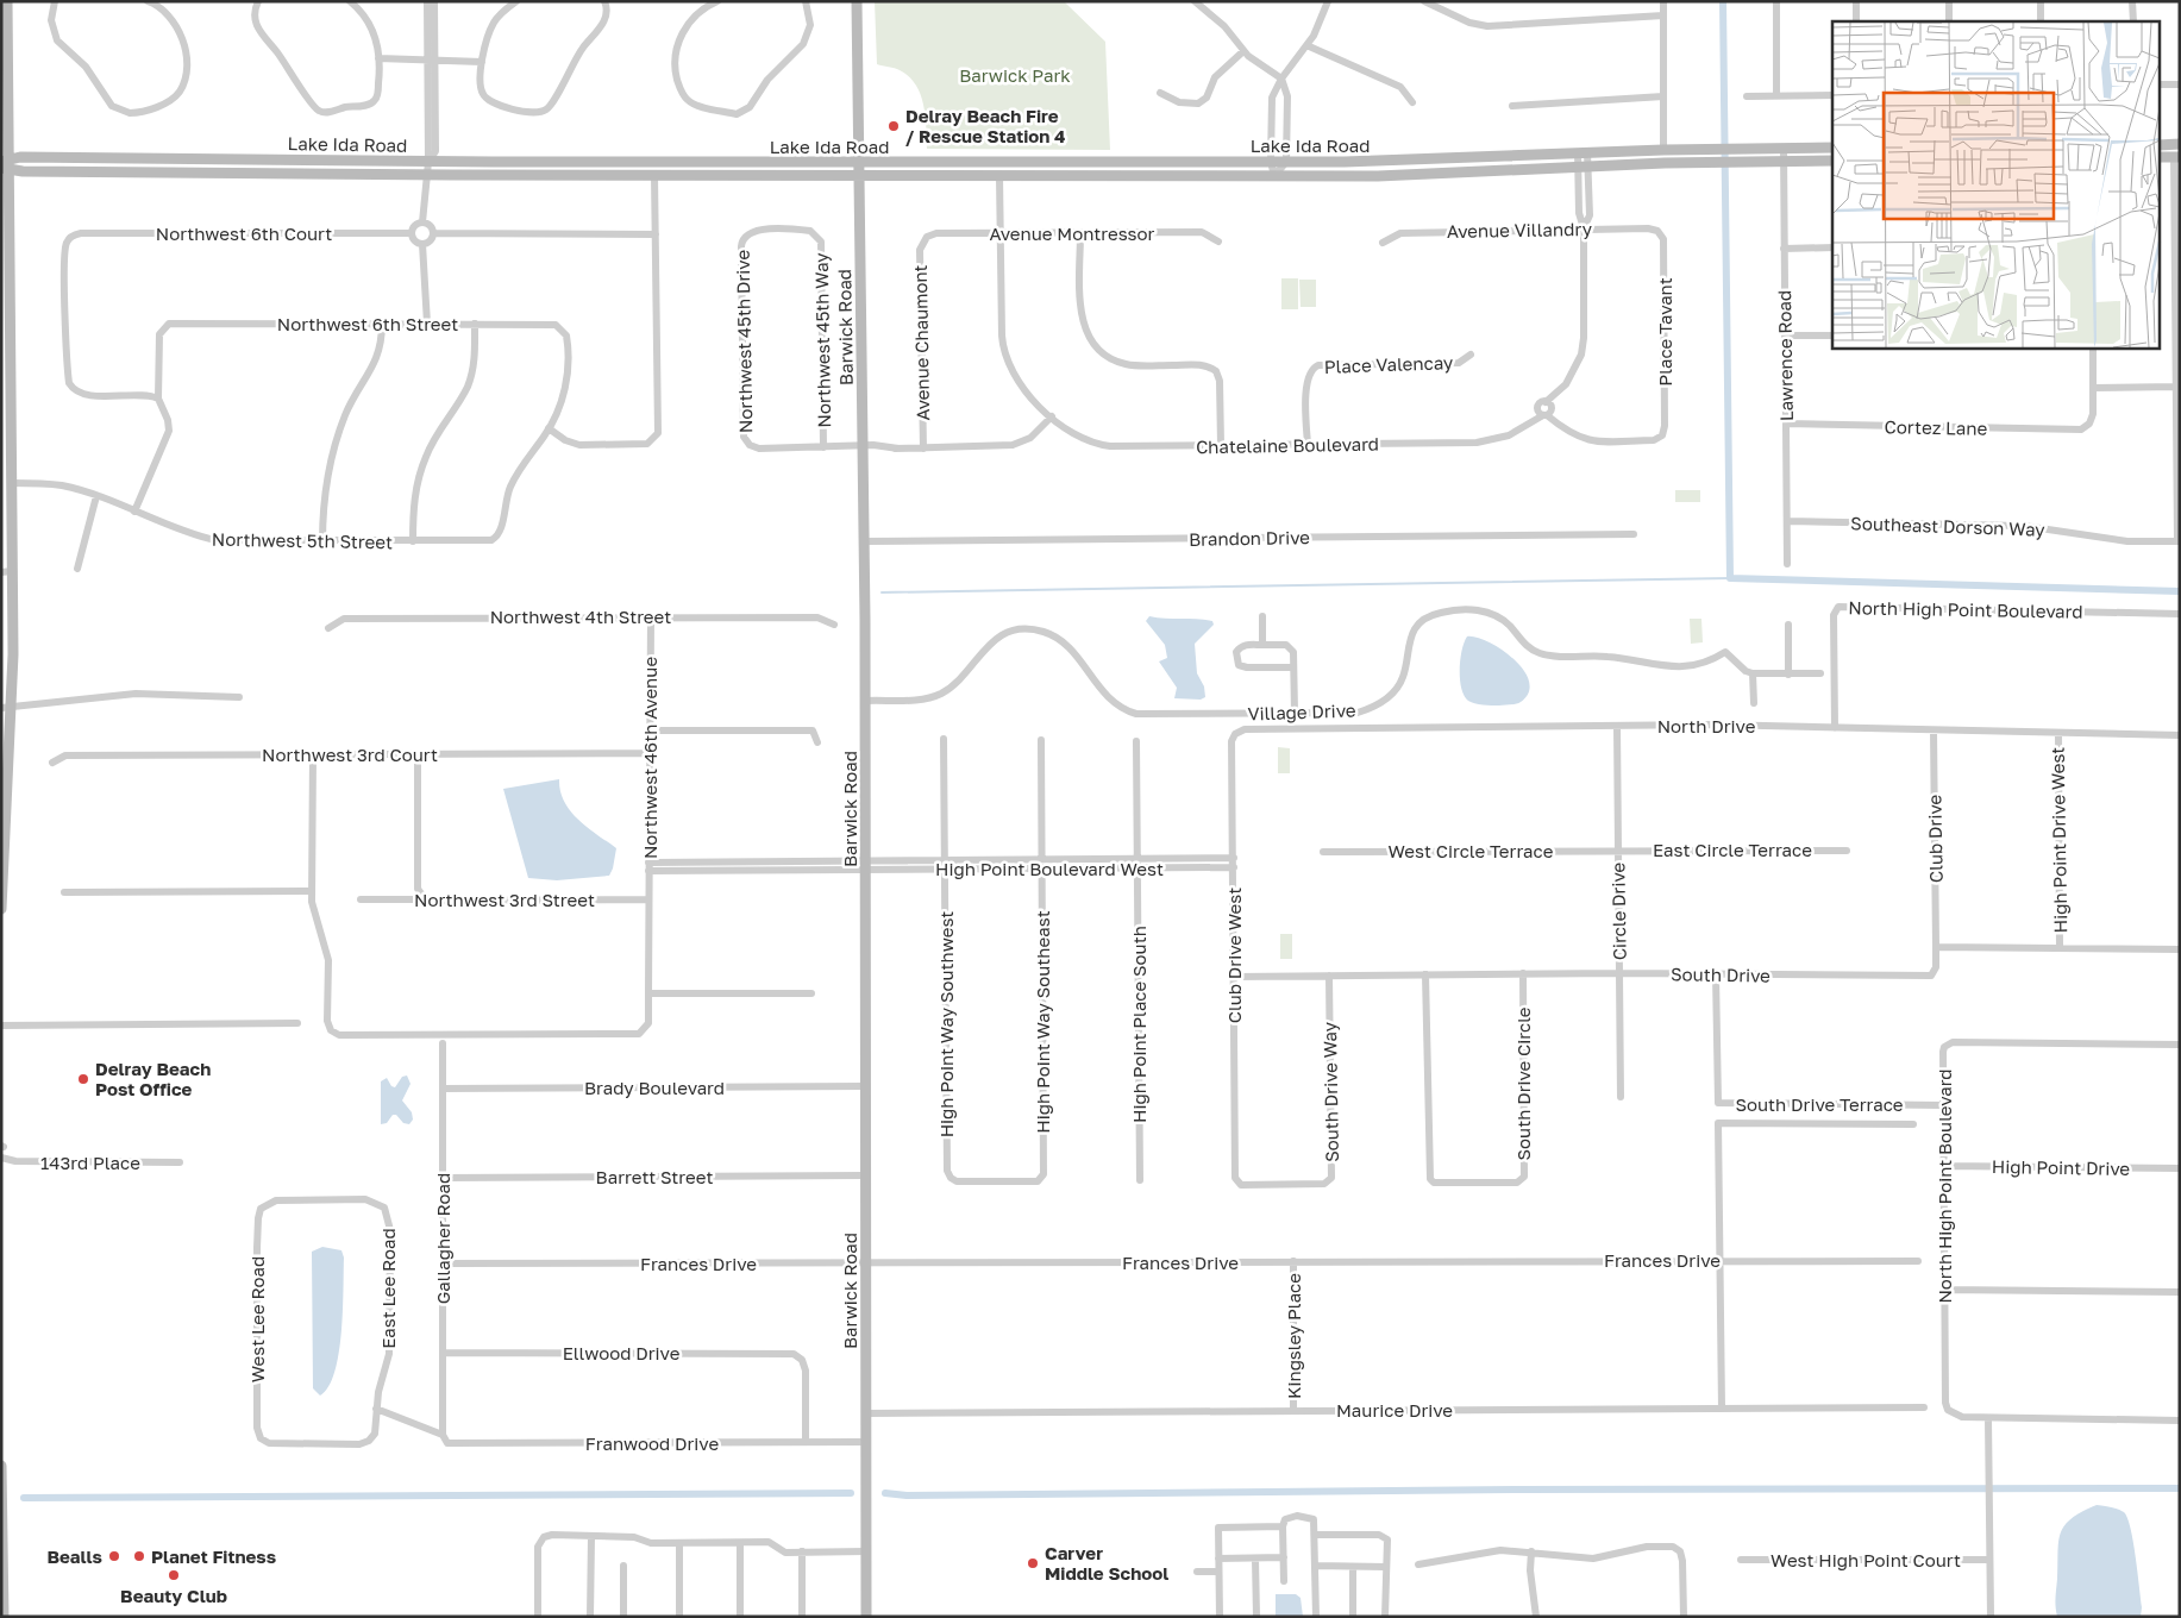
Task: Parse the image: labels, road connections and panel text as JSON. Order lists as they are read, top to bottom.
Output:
{
  "streets": {
    "street": [
      "Lake Ida Road",
      "Avenue Villandry",
      "Northwest 6th Court",
      "Avenue Montressor",
      "Northwest 6th Street",
      "Barwick Road",
      "Place Tavant",
      "Northwest 45th Way",
      "Northwest 45th Drive",
      "Avenue Chaumont",
      "Lawrence Road",
      "Place Valencay",
      "Cortez Lane",
      "Chatelaine Boulevard",
      "Southeast Dorson Way",
      "Brandon Drive",
      "Northwest 5th Street",
      "North High Point Boulevard",
      "Northwest 4th Street",
      "Village Drive",
      "North Drive",
      "Northwest 3rd Court",
      "Northwest 46th Avenue",
      "Club Drive",
      "High Point Drive West",
      "East Circle Terrace",
      "West Circle Terrace",
      "High Point Boulevard West",
      "Northwest 3rd Street",
      "Circle Drive",
      "Club Drive West",
      "South Drive",
      "High Point Way Southeast",
      "High Point Way Southwest",
      "High Point Place South",
      "South Drive Circle",
      "Brady Boulevard",
      "South Drive Way",
      "South Drive Terrace",
      "143rd Place",
      "High Point Drive",
      "Barrett Street",
      "Gallagher Road",
      "Frances Drive",
      "East Lee Road",
      "West Lee Road",
      "Kingsley Place",
      "Ellwood Drive",
      "Maurice Drive",
      "Franwood Drive",
      "West High Point Court"
    ]
  },
  "crossings": [
    ["Lake Ida Road", "Barwick Road"],
    ["Lake Ida Road", "Lawrence Road"],
    ["Lake Ida Road", "Chatelaine Boulevard"],
    ["Avenue Villandry", "Place Tavant"],
    ["Avenue Villandry", "Chatelaine Boulevard"],
    ["Northwest 6th Court", "Northwest 6th Street"],
    ["Avenue Montressor", "Avenue Chaumont"],
    ["Avenue Montressor", "Chatelaine Boulevard"],
    ["Northwest 6th Street", "Northwest 5th Street"],
    ["Barwick Road", "Brandon Drive"],
    ["Barwick Road", "Village Drive"],
    ["Barwick Road", "High Point Boulevard West"],
    ["Barwick Road", "Brady Boulevard"],
    ["Barwick Road", "Barrett Street"],
    ["Barwick Road", "Frances Drive"],
    ["Barwick Road", "Maurice Drive"],
    ["Barwick Road", "Franwood Drive"],
    ["Place Tavant", "Chatelaine Boulevard"],
    ["Northwest 45th Way", "Northwest 45th Drive"],
    ["Lawrence Road", "Cortez Lane"],
    ["Lawrence Road", "Southeast Dorson Way"],
    ["Place Valencay", "Chatelaine Boulevard"],
    ["North High Point Boulevard", "North Drive"],
    ["North High Point Boulevard", "South Drive Terrace"],
    ["North High Point Boulevard", "High Point Drive"],
    ["Northwest 4th Street", "Northwest 46th Avenue"],
    ["North Drive", "Club Drive"],
    ["North Drive", "High Point Drive West"],
    ["North Drive", "Circle Drive"],
    ["North Drive", "Club Drive West"],
    ["Northwest 3rd Court", "Northwest 46th Avenue"],
    ["Northwest 46th Avenue", "Northwest 3rd Street"],
    ["Northwest 46th Avenue", "Gallagher Road"],
    ["Club Drive", "South Drive"],
    ["East Circle Terrace", "West Circle Terrace"],
    ["East Circle Terrace", "Circle Drive"],
    ["West Circle Terrace", "Circle Drive"],
    ["High Point Boulevard West", "Club Drive West"],
    ["High Point Boulevard West", "High Point Way Southeast"],
    ["High Point Boulevard West", "High Point Way Southwest"],
    ["High Point Boulevard West", "High Point Place South"],
    ["Circle Drive", "South Drive"],
    ["Club Drive West", "South Drive"],
    ["Club Drive West", "South Drive Way"],
    ["South Drive", "South Drive Circle"],
    ["South Drive", "South Drive Way"],
    ["South Drive", "South Drive Terrace"],
    ["High Point Way Southeast", "High Point Way Southwest"],
    ["Brady Boulevard", "Gallagher Road"],
    ["Barrett Street", "Gallagher Road"],
    ["Gallagher Road", "Frances Drive"],
    ["Gallagher Road", "Ellwood Drive"],
    ["Gallagher Road", "Franwood Drive"],
    ["Frances Drive", "Kingsley Place"],
    ["East Lee Road", "West Lee Road"],
    ["Kingsley Place", "Maurice Drive"],
    ["Ellwood Drive", "Franwood Drive"]
  ],
  "parks": ["Barwick Park"],
  "places": [
    "Delray Beach Fire / Rescue Station 4",
    "Delray Beach Post Office",
    "Bealls",
    "Planet Fitness",
    "Carver Middle School",
    "Beauty Club"
  ]
}
